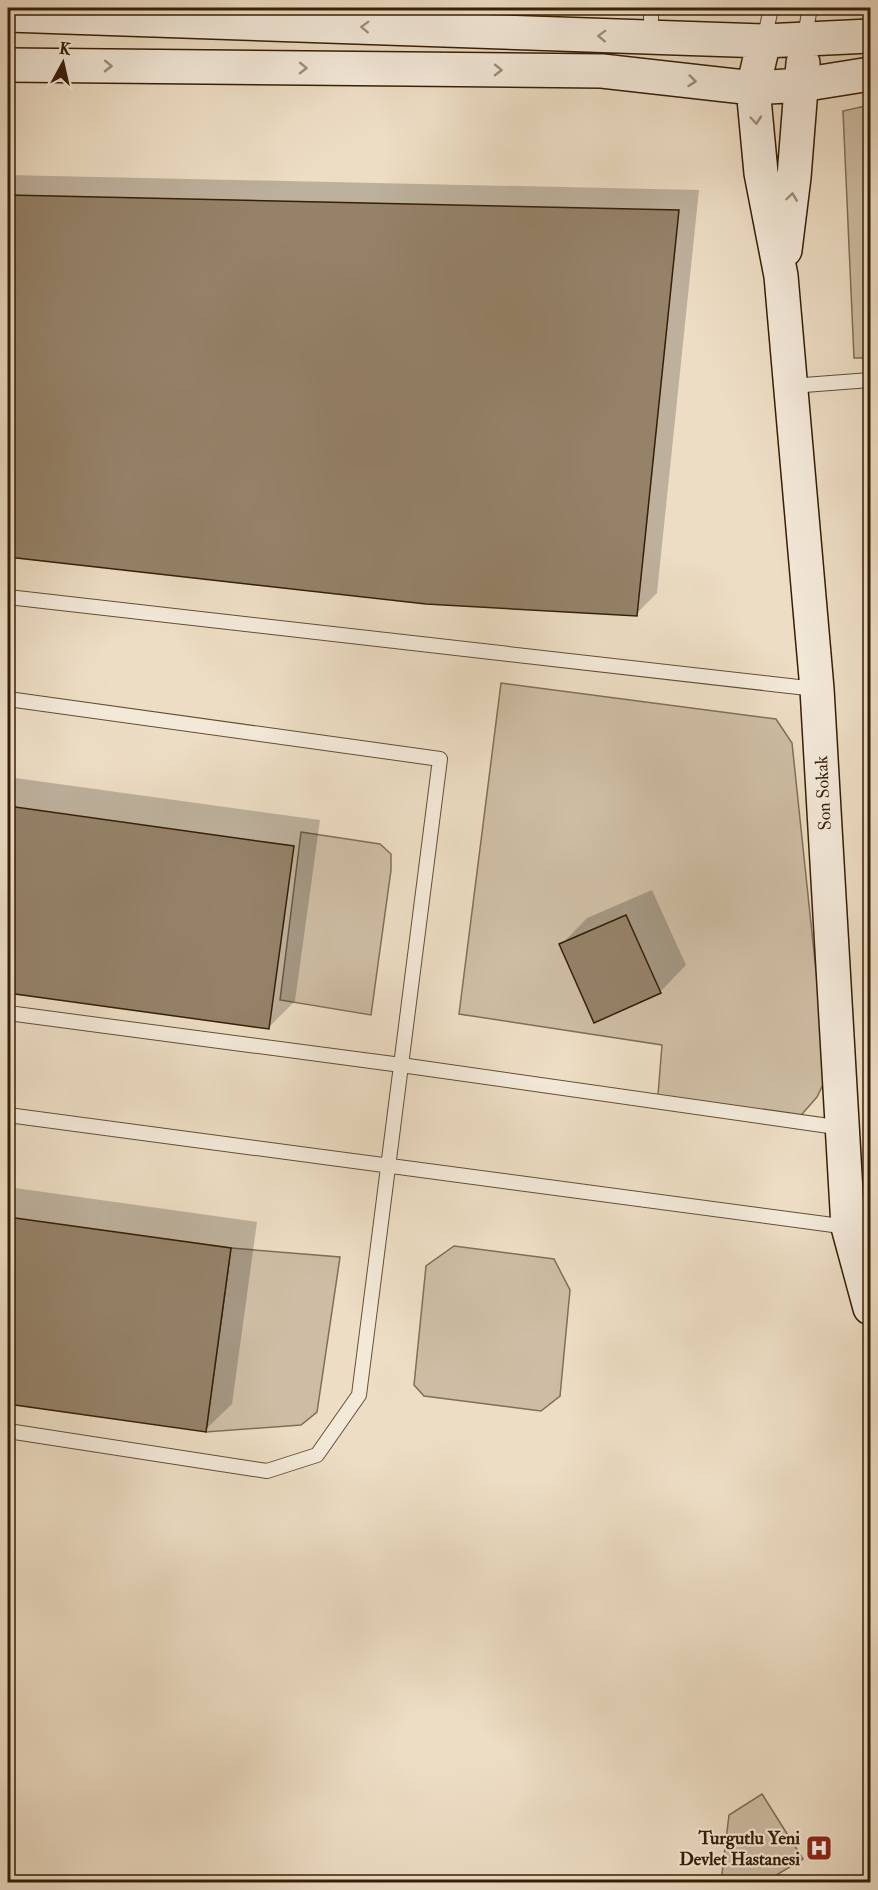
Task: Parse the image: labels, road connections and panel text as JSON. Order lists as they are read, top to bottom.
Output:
{
  "streets": {
    "main road": ["Son Sokak"]
  },
  "places": {
    "hospital": ["Turgutlu Yeni Devlet Hastanesi"]
  },
  "north": "top"
}
